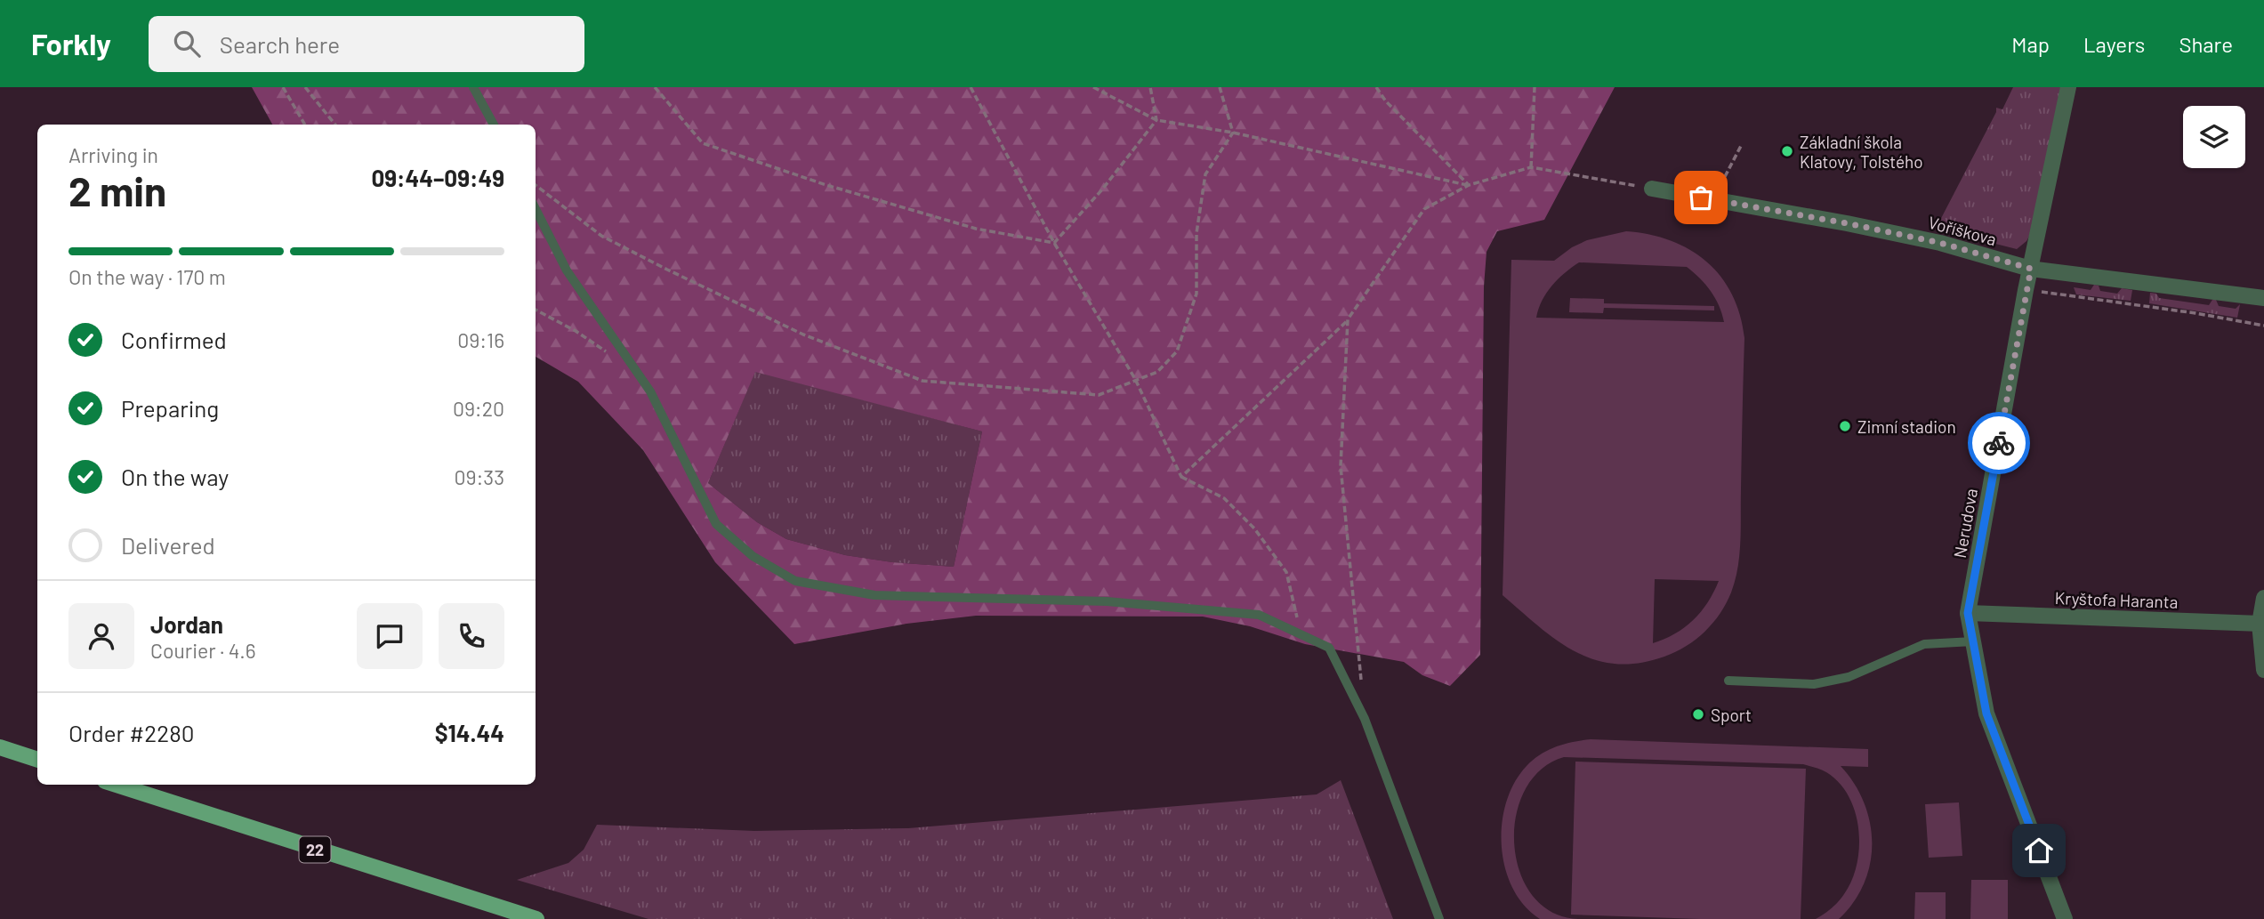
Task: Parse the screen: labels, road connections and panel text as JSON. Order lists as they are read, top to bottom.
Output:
{
  "streets": {
    "main road": ["22"],
    "street": ["Voříškova", "Nerudova", "Kryštofa Haranta"]
  },
  "crossings": [
    ["Voříškova", "Nerudova"],
    ["Nerudova", "Kryštofa Haranta"]
  ],
  "places": ["Základní škola Klatovy, Tolstého", "Zimní stadion", "Sport"],
  "page": {
    "header": "Forkly",
    "search": "Search here",
    "nav": ["Map", "Layers", "Share"],
    "heading": ["2 min", "Arriving in", "09:44–09:49"],
    "panel": [
      "Jordan",
      "Courier · 4.6",
      "Order #2280",
      "$14.44"
    ],
    "bar": "On the way · 170 m",
    "list": [
      ["Confirmed", "09:16"],
      ["Preparing", "09:20"],
      ["On the way", "09:33"],
      "Delivered"
    ]
  }
}
